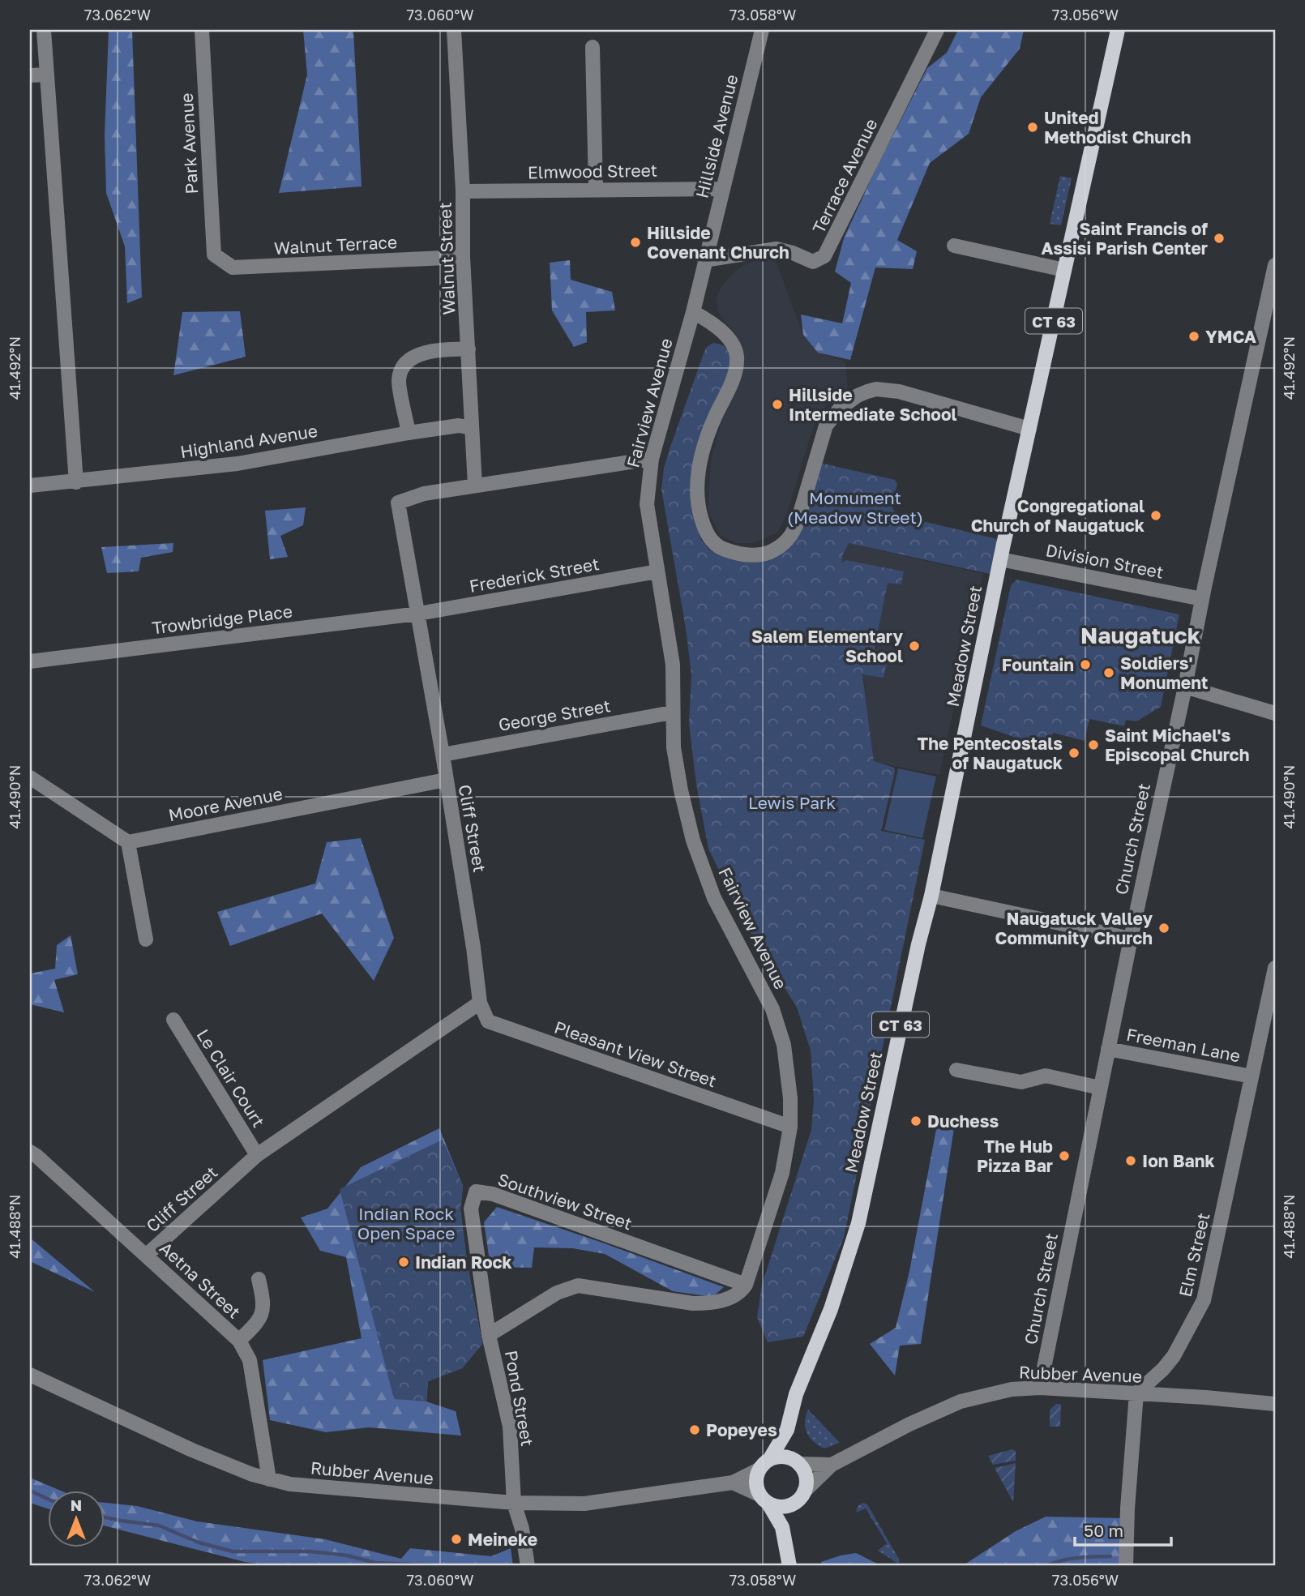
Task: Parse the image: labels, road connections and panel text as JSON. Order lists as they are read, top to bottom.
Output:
{
  "streets": {
    "main road": ["CT 63", "Meadow Street"],
    "street": [
      "Hillside Avenue",
      "Park Avenue",
      "Elmwood Street",
      "Terrace Avenue",
      "Walnut Terrace",
      "Walnut Street",
      "Fairview Avenue",
      "Highland Avenue",
      "Division Street",
      "Frederick Street",
      "Trowbridge Place",
      "George Street",
      "Moore Avenue",
      "Cliff Street",
      "Church Street",
      "Freeman Lane",
      "Pleasant View Street",
      "Le Clair Court",
      "Southview Street",
      "Elm Street",
      "Aetna Street",
      "Rubber Avenue",
      "Pond Street"
    ]
  },
  "crossings": [
    ["Hillside Avenue", "Elmwood Street"],
    ["Hillside Avenue", "Terrace Avenue"],
    ["Hillside Avenue", "Fairview Avenue"],
    ["Park Avenue", "Walnut Terrace"],
    ["Elmwood Street", "Walnut Street"],
    ["Walnut Terrace", "Walnut Street"],
    ["Walnut Street", "Highland Avenue"],
    ["Walnut Street", "Cliff Street"],
    ["CT 63", "Meadow Street"],
    ["CT 63", "Rubber Avenue"],
    ["Fairview Avenue", "Frederick Street"],
    ["Fairview Avenue", "George Street"],
    ["Fairview Avenue", "Cliff Street"],
    ["Fairview Avenue", "Pleasant View Street"],
    ["Fairview Avenue", "Southview Street"],
    ["Division Street", "Meadow Street"],
    ["Division Street", "Church Street"],
    ["Frederick Street", "Trowbridge Place"],
    ["Frederick Street", "Cliff Street"],
    ["Trowbridge Place", "Cliff Street"],
    ["Meadow Street", "Rubber Avenue"],
    ["George Street", "Cliff Street"],
    ["Moore Avenue", "Cliff Street"],
    ["Cliff Street", "Pleasant View Street"],
    ["Cliff Street", "Le Clair Court"],
    ["Cliff Street", "Aetna Street"],
    ["Church Street", "Freeman Lane"],
    ["Church Street", "Rubber Avenue"],
    ["Freeman Lane", "Elm Street"],
    ["Southview Street", "Pond Street"],
    ["Elm Street", "Rubber Avenue"],
    ["Aetna Street", "Rubber Avenue"],
    ["Rubber Avenue", "Pond Street"]
  ],
  "districts": ["Naugatuck"],
  "parks": ["Momument (Meadow Street)", "Lewis Park", "Indian Rock Open Space"],
  "places": [
    "United Methodist Church",
    "Saint Francis of Assisi Parish Center",
    "Hillside Covenant Church",
    "YMCA",
    "Hillside Intermediate School",
    "Congregational Church of Naugatuck",
    "Salem Elementary School",
    "Fountain",
    "Soldiers' Monument",
    "Saint Michael's Episcopal Church",
    "The Pentecostals of Naugatuck",
    "Naugatuck Valley Community Church",
    "Duchess",
    "The Hub Pizza Bar",
    "Ion Bank",
    "Indian Rock",
    "Popeyes",
    "Meineke"
  ],
  "scale_bar": "50 m",
  "north": "top",
  "coordinates": [
    "73.062°W",
    "73.060°W",
    "73.058°W",
    "73.056°W",
    "41.492°N",
    "41.490°N",
    "41.488°N"
  ]
}
